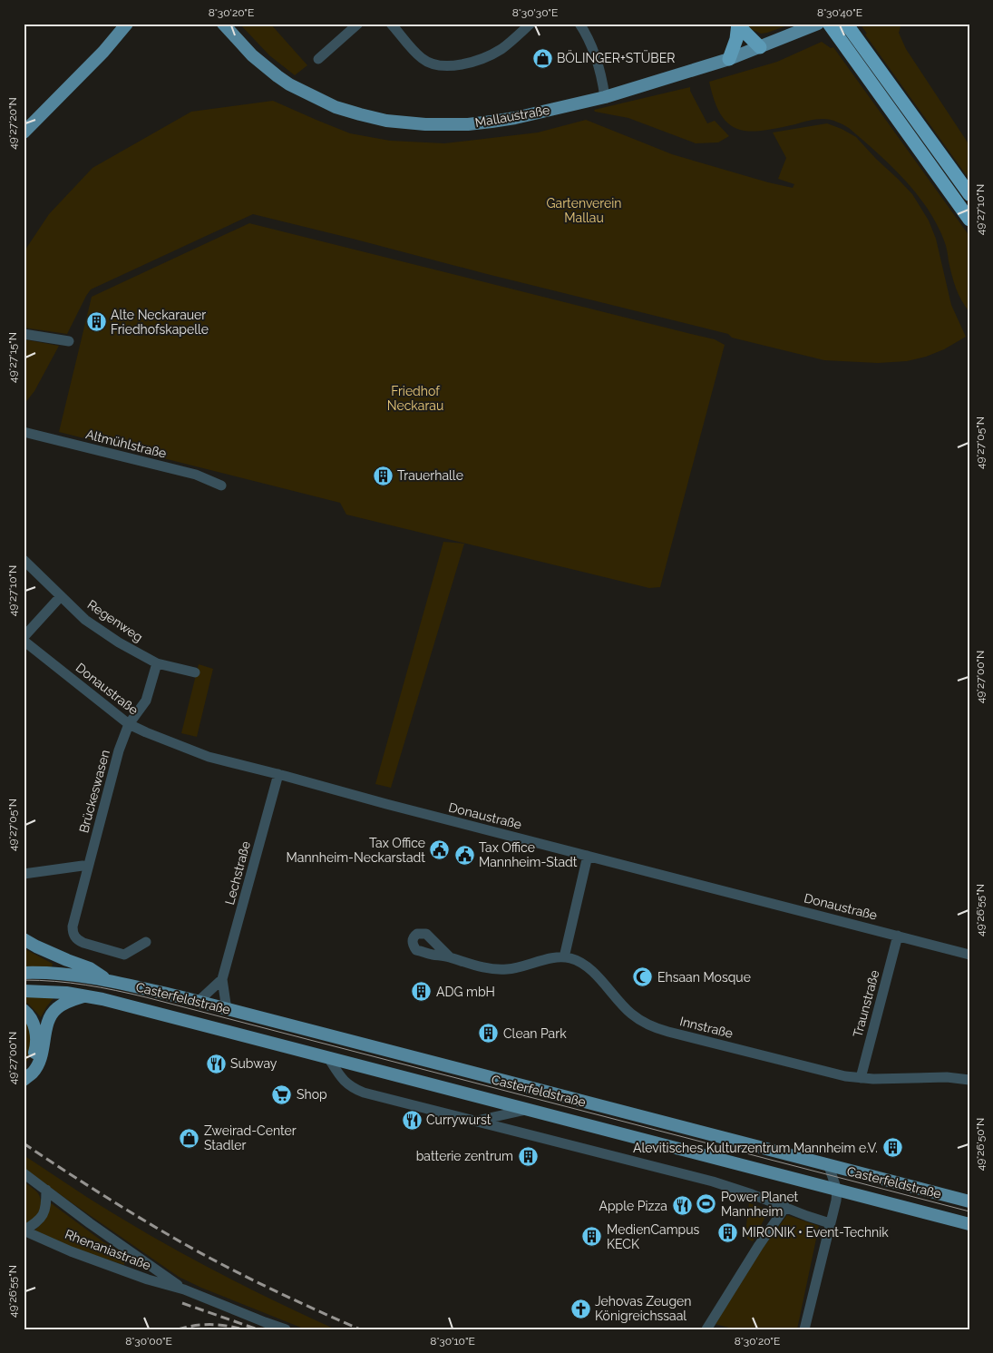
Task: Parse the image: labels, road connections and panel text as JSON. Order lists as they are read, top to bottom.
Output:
{
  "streets": {
    "main road": ["Mallaustraße", "Casterfeldstraße"],
    "street": [
      "Altmühlstraße",
      "Regenweg",
      "Donaustraße",
      "Brückeswasen",
      "Lechstraße",
      "Traunstraße",
      "Innstraße",
      "Rhenaniastraße"
    ]
  },
  "crossings": [
    ["Donaustraße", "Brückeswasen"],
    ["Donaustraße", "Lechstraße"],
    ["Donaustraße", "Traunstraße"],
    ["Lechstraße", "Casterfeldstraße"],
    ["Traunstraße", "Innstraße"]
  ],
  "parks": ["Gartenverein Mallau", "Friedhof Neckarau"],
  "places": {
    "shop": ["BÖLINGER+STÜBER", "Zweirad-Center Stadler"],
    "building": [
      "Alte Neckarauer Friedhofskapelle",
      "Trauerhalle",
      "ADG mbH",
      "Clean Park",
      "Alevitisches Kulturzentrum Mannheim e.V.",
      "batterie zentrum",
      "MIRONIK • Event-Technik",
      "MedienCampus KECK"
    ],
    "public building": ["Tax Office Mannheim-Neckarstadt", "Tax Office Mannheim-Stadt"],
    "mosque": ["Ehsaan Mosque"],
    "restaurant": ["Subway", "Currywurst", "Apple Pizza"],
    "supermarket": ["Shop"],
    "sports": ["Power Planet Mannheim"],
    "church": ["Jehovas Zeugen Königreichssaal"]
  },
  "coordinates": [
    "8°30'20\"E",
    "8°30'30\"E",
    "8°30'40\"E",
    "49°27'20\"N",
    "49°27'10\"N",
    "49°27'15\"N",
    "49°27'05\"N",
    "49°27'00\"N",
    "49°26'55\"N",
    "49°26'50\"N",
    "8°30'00\"E",
    "8°30'10\"E"
  ]
}
